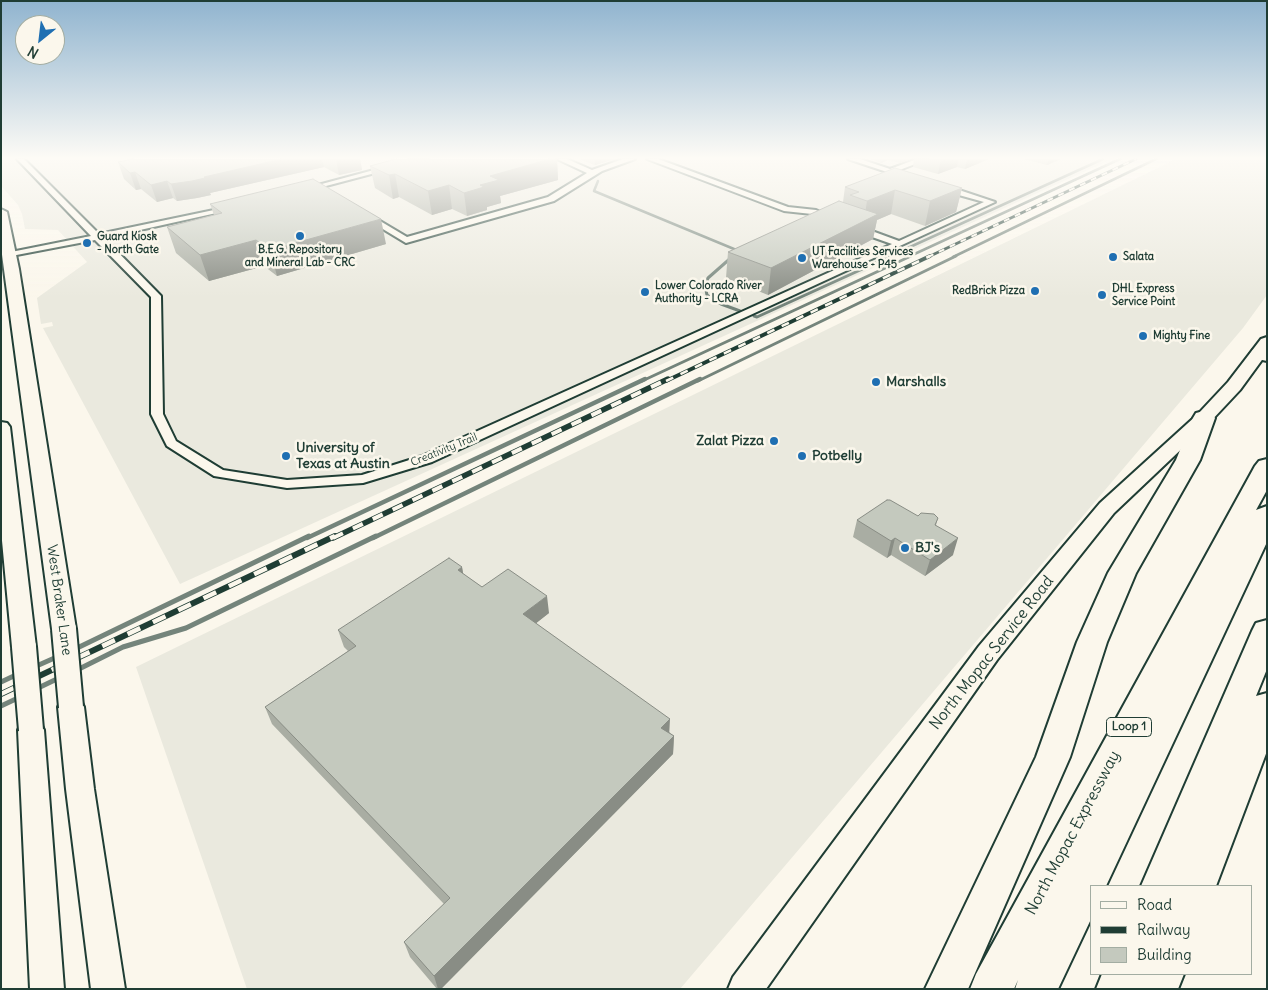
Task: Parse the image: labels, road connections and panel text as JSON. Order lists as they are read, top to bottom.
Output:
{
  "streets": {
    "highway": ["Loop 1", "North Mopac Expressway"],
    "main road": ["West Braker Lane", "North Mopac Service Road"],
    "street": ["Creativity Trail"]
  },
  "places": [
    "B.E.G. Repository and Mineral Lab - CRC",
    "Guard Kiosk - North Gate",
    "Salata",
    "UT Facilities Services Warehouse - P45",
    "RedBrick Pizza",
    "Lower Colorado River Authority - LCRA",
    "DHL Express Service Point",
    "Mighty Fine",
    "Marshalls",
    "Zalat Pizza",
    "University of Texas at Austin",
    "Potbelly",
    "BJ's"
  ],
  "legend": ["Road", "Railway", "Building"],
  "north": "bottom left"
}
